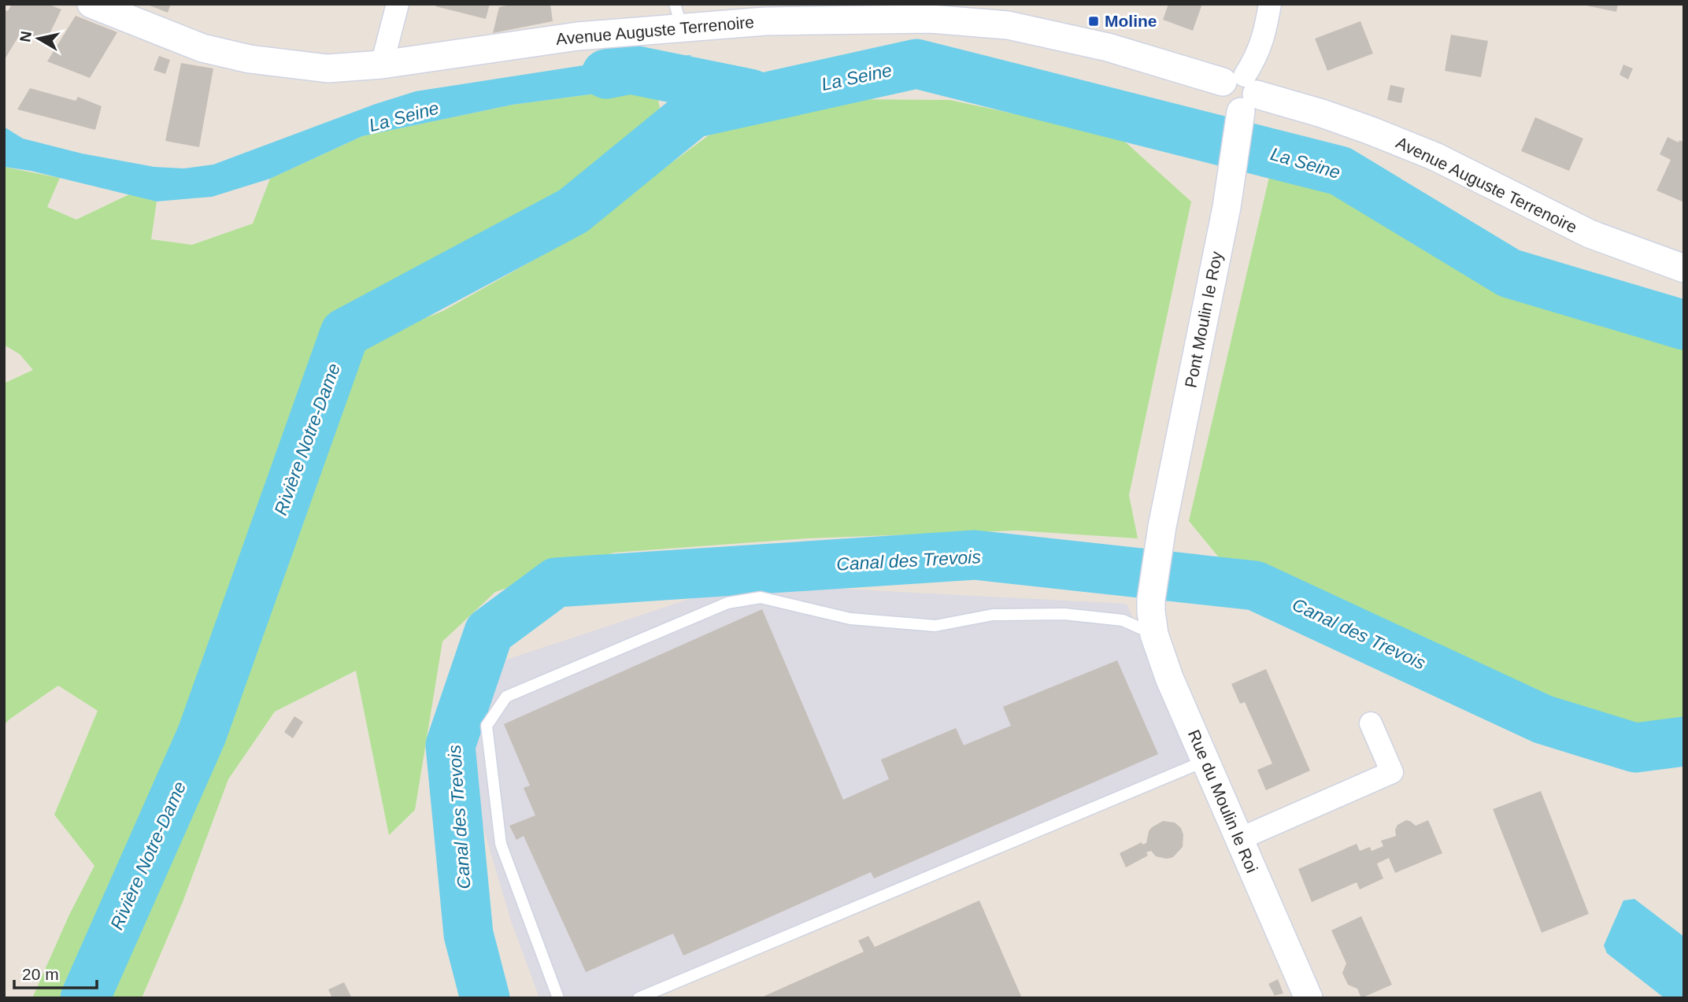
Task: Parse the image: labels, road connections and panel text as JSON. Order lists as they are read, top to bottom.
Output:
{
  "streets": {
    "street": ["Avenue Auguste Terrenoire", "Pont Moulin le Roy", "Rue du Moulin le Roi"]
  },
  "crossings": [
    ["Avenue Auguste Terrenoire", "Pont Moulin le Roy"],
    ["Pont Moulin le Roy", "Rue du Moulin le Roi"]
  ],
  "water": ["La Seine", "Rivière Notre-Dame", "Canal des Trevois"],
  "places": {
    "transit": ["Moline"]
  },
  "scale_bar": "20 m",
  "north": "left"
}
